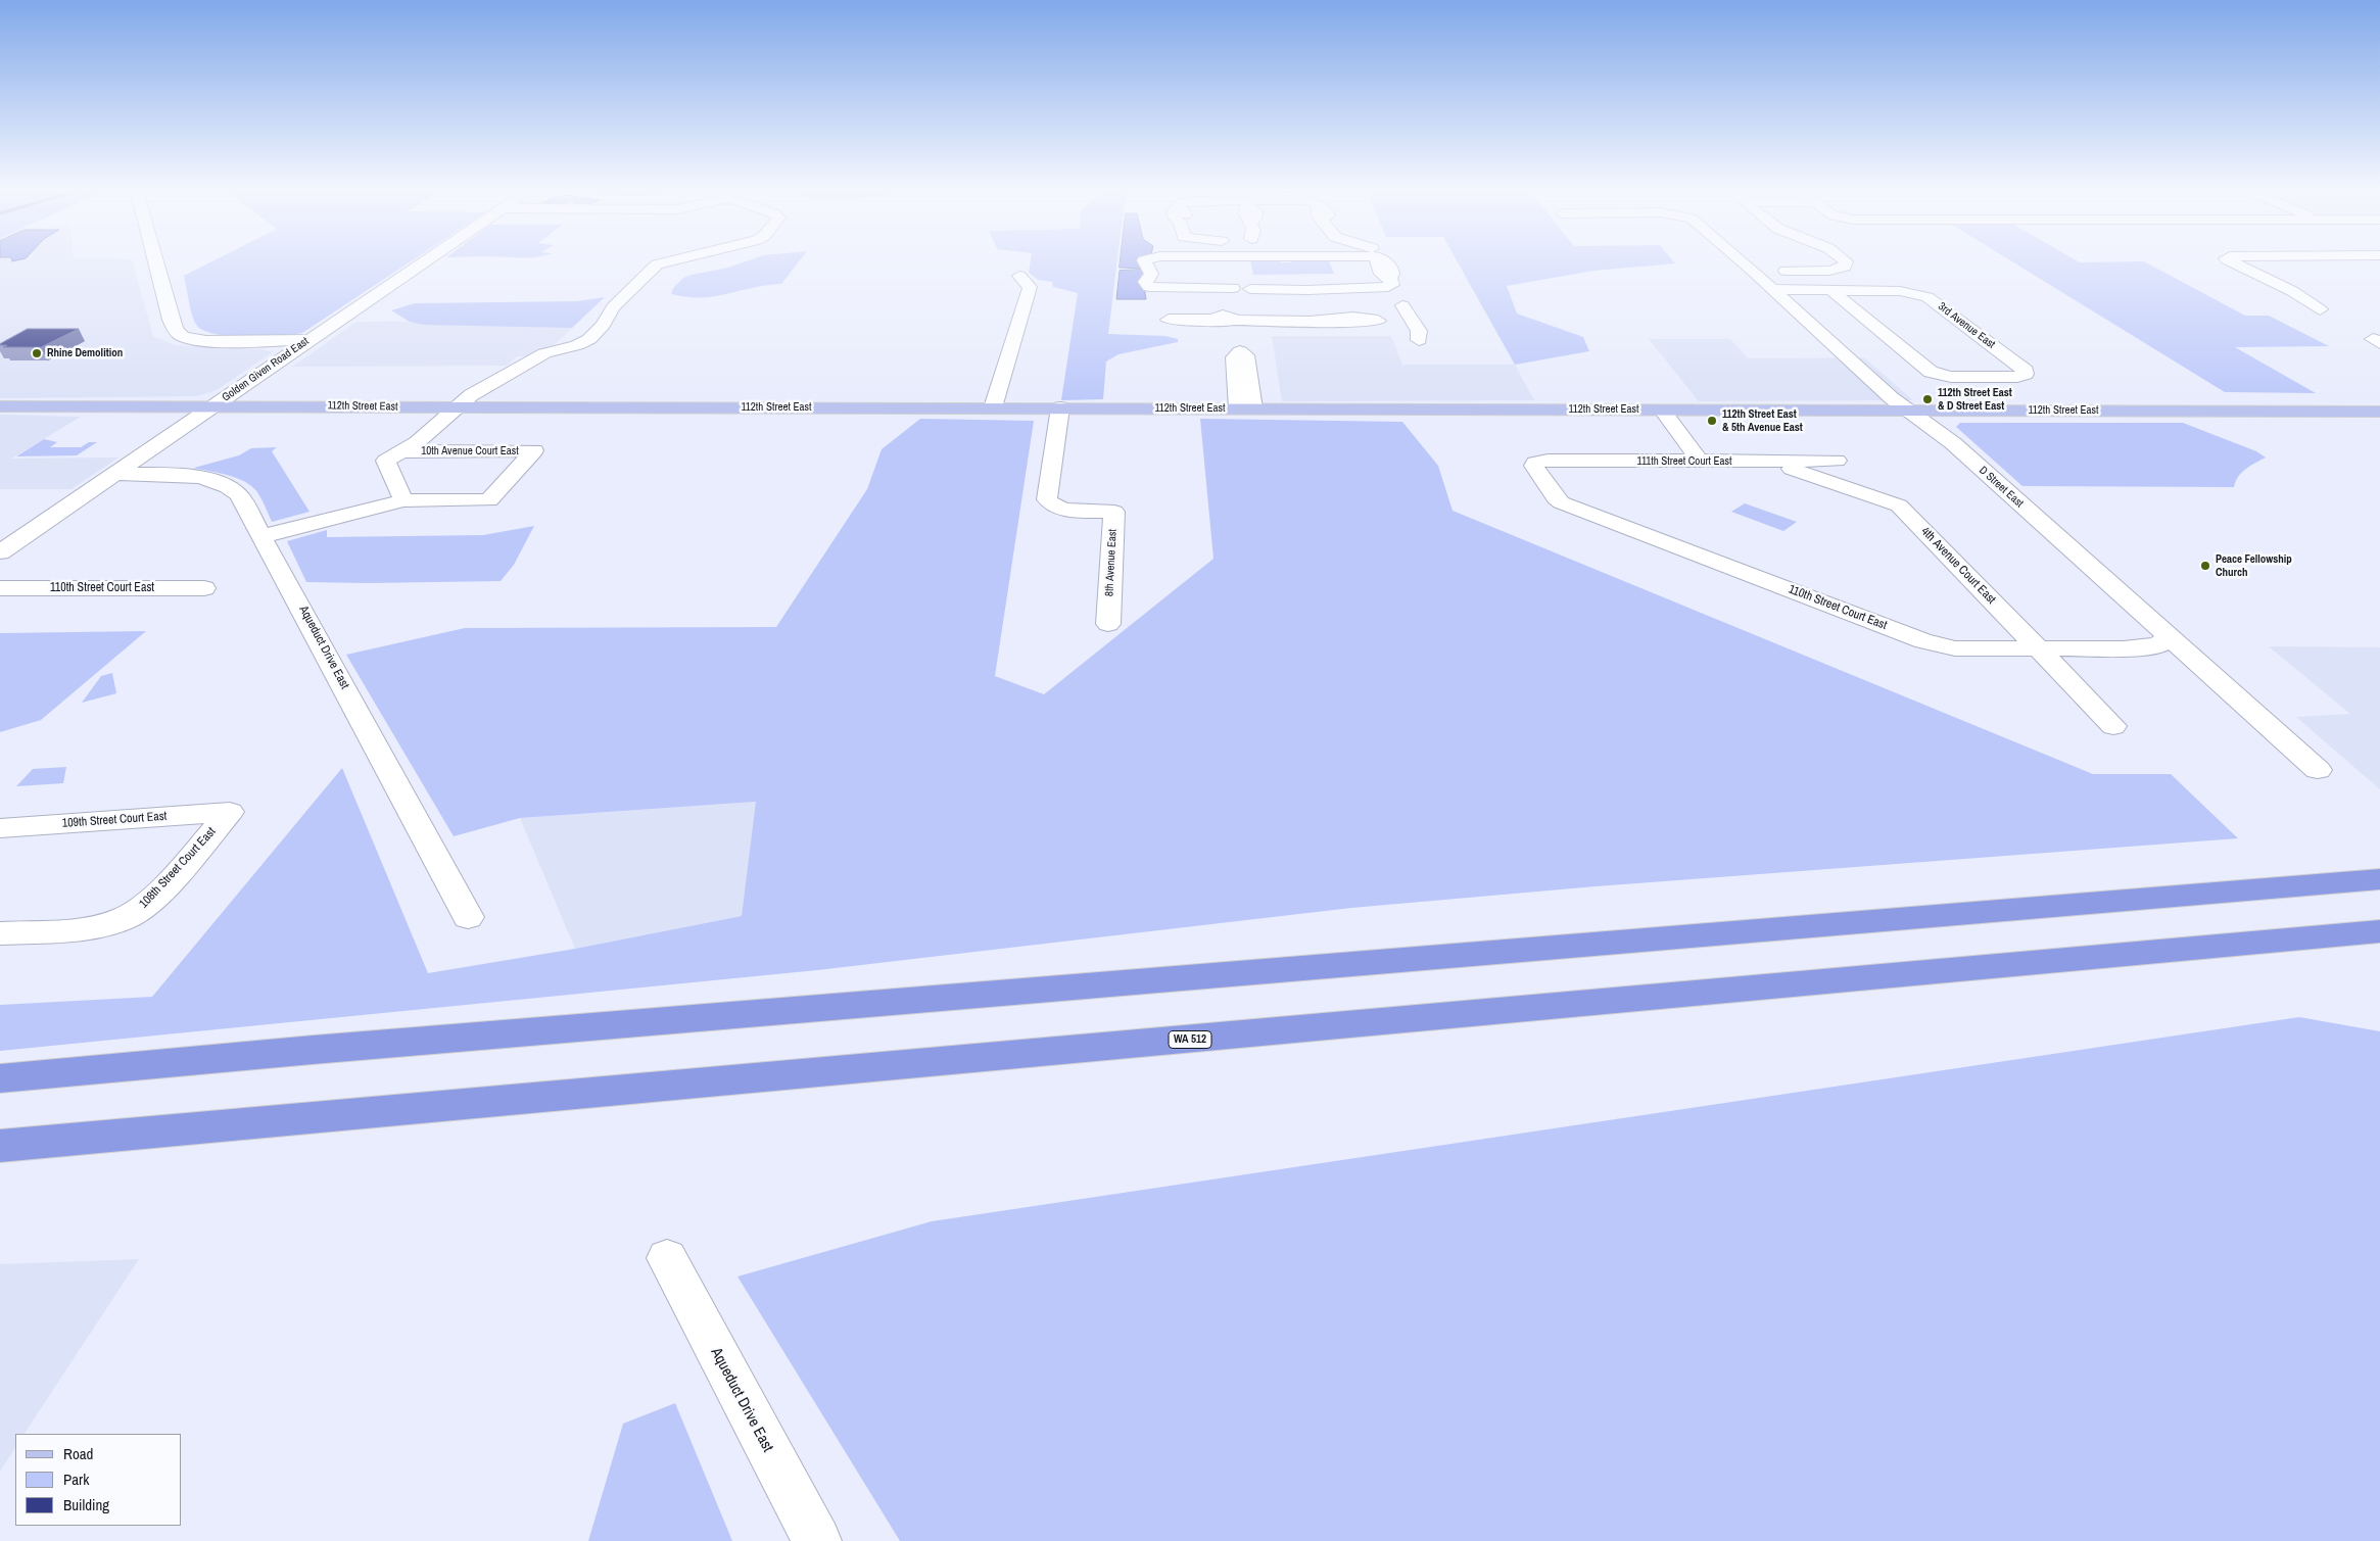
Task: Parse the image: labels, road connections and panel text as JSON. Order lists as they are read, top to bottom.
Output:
{
  "streets": {
    "highway": ["WA 512"],
    "main road": ["112th Street East"],
    "street": [
      "3rd Avenue East",
      "Golden Given Road East",
      "10th Avenue Court East",
      "111th Street Court East",
      "D Street East",
      "8th Avenue East",
      "4th Avenue Court East",
      "110th Street Court East",
      "Aqueduct Drive East",
      "109th Street Court East",
      "108th Street Court East"
    ]
  },
  "crossings": [
    ["3rd Avenue East", "D Street East"],
    ["Golden Given Road East", "112th Street East"],
    ["Golden Given Road East", "Aqueduct Drive East"],
    ["112th Street East", "10th Avenue Court East"],
    ["112th Street East", "D Street East"],
    ["112th Street East", "8th Avenue East"],
    ["111th Street Court East", "4th Avenue Court East"],
    ["111th Street Court East", "110th Street Court East"],
    ["D Street East", "110th Street Court East"],
    ["4th Avenue Court East", "110th Street Court East"],
    ["109th Street Court East", "108th Street Court East"]
  ],
  "places": [
    "Rhine Demolition",
    "112th Street East & D Street East",
    "112th Street East & 5th Avenue East",
    "Peace Fellowship Church"
  ],
  "legend": ["Road", "Park", "Building"]
}
